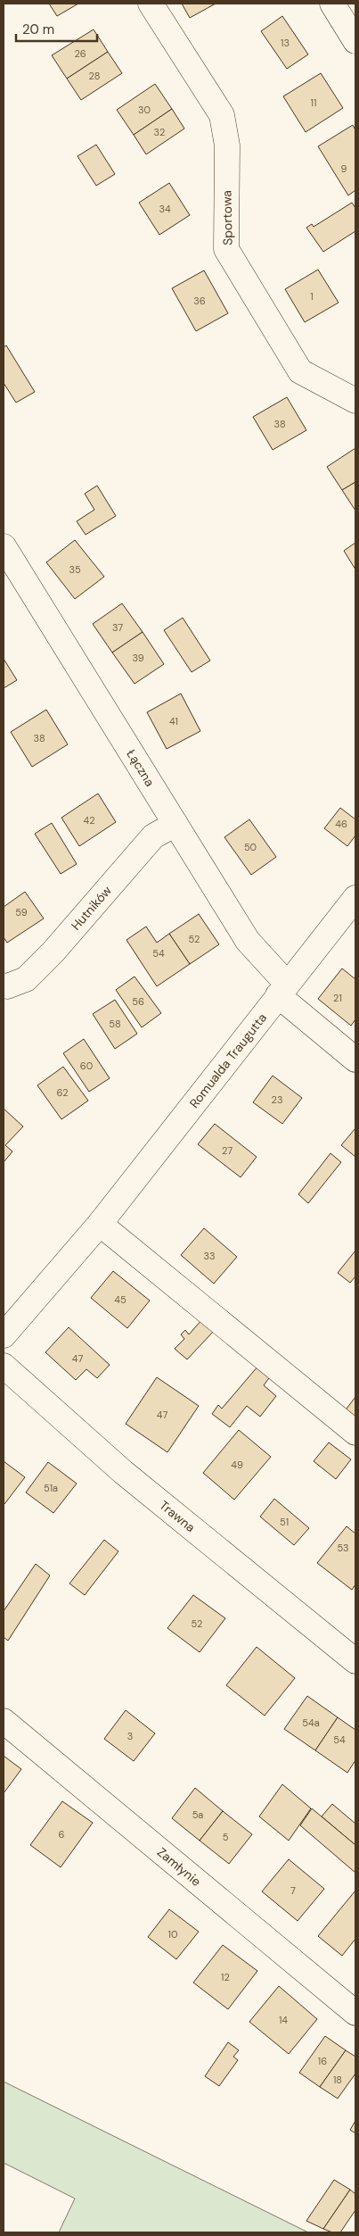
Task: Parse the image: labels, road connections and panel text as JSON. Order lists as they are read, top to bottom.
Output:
{
  "streets": {
    "street": [
      "Sportowa",
      "Łączna",
      "Hutników",
      "Romualda Traugutta",
      "Trawna",
      "Zamłynie"
    ]
  },
  "crossings": [
    ["Łączna", "Hutników"],
    ["Łączna", "Romualda Traugutta"]
  ],
  "house_numbers": [
    "13",
    "26",
    "28",
    "11",
    "30",
    "32",
    "9",
    "34",
    "1",
    "36",
    "38",
    "35",
    "37",
    "39",
    "41",
    "38",
    "42",
    "46",
    "50",
    "59",
    "52",
    "54",
    "21",
    "56",
    "58",
    "60",
    "62",
    "23",
    "27",
    "33",
    "45",
    "47",
    "47",
    "49",
    "51a",
    "51",
    "53",
    "52",
    "54a",
    "3",
    "54",
    "5a",
    "6",
    "5",
    "7",
    "10",
    "12",
    "14",
    "16",
    "18"
  ],
  "scale_bar": "20 m"
}
